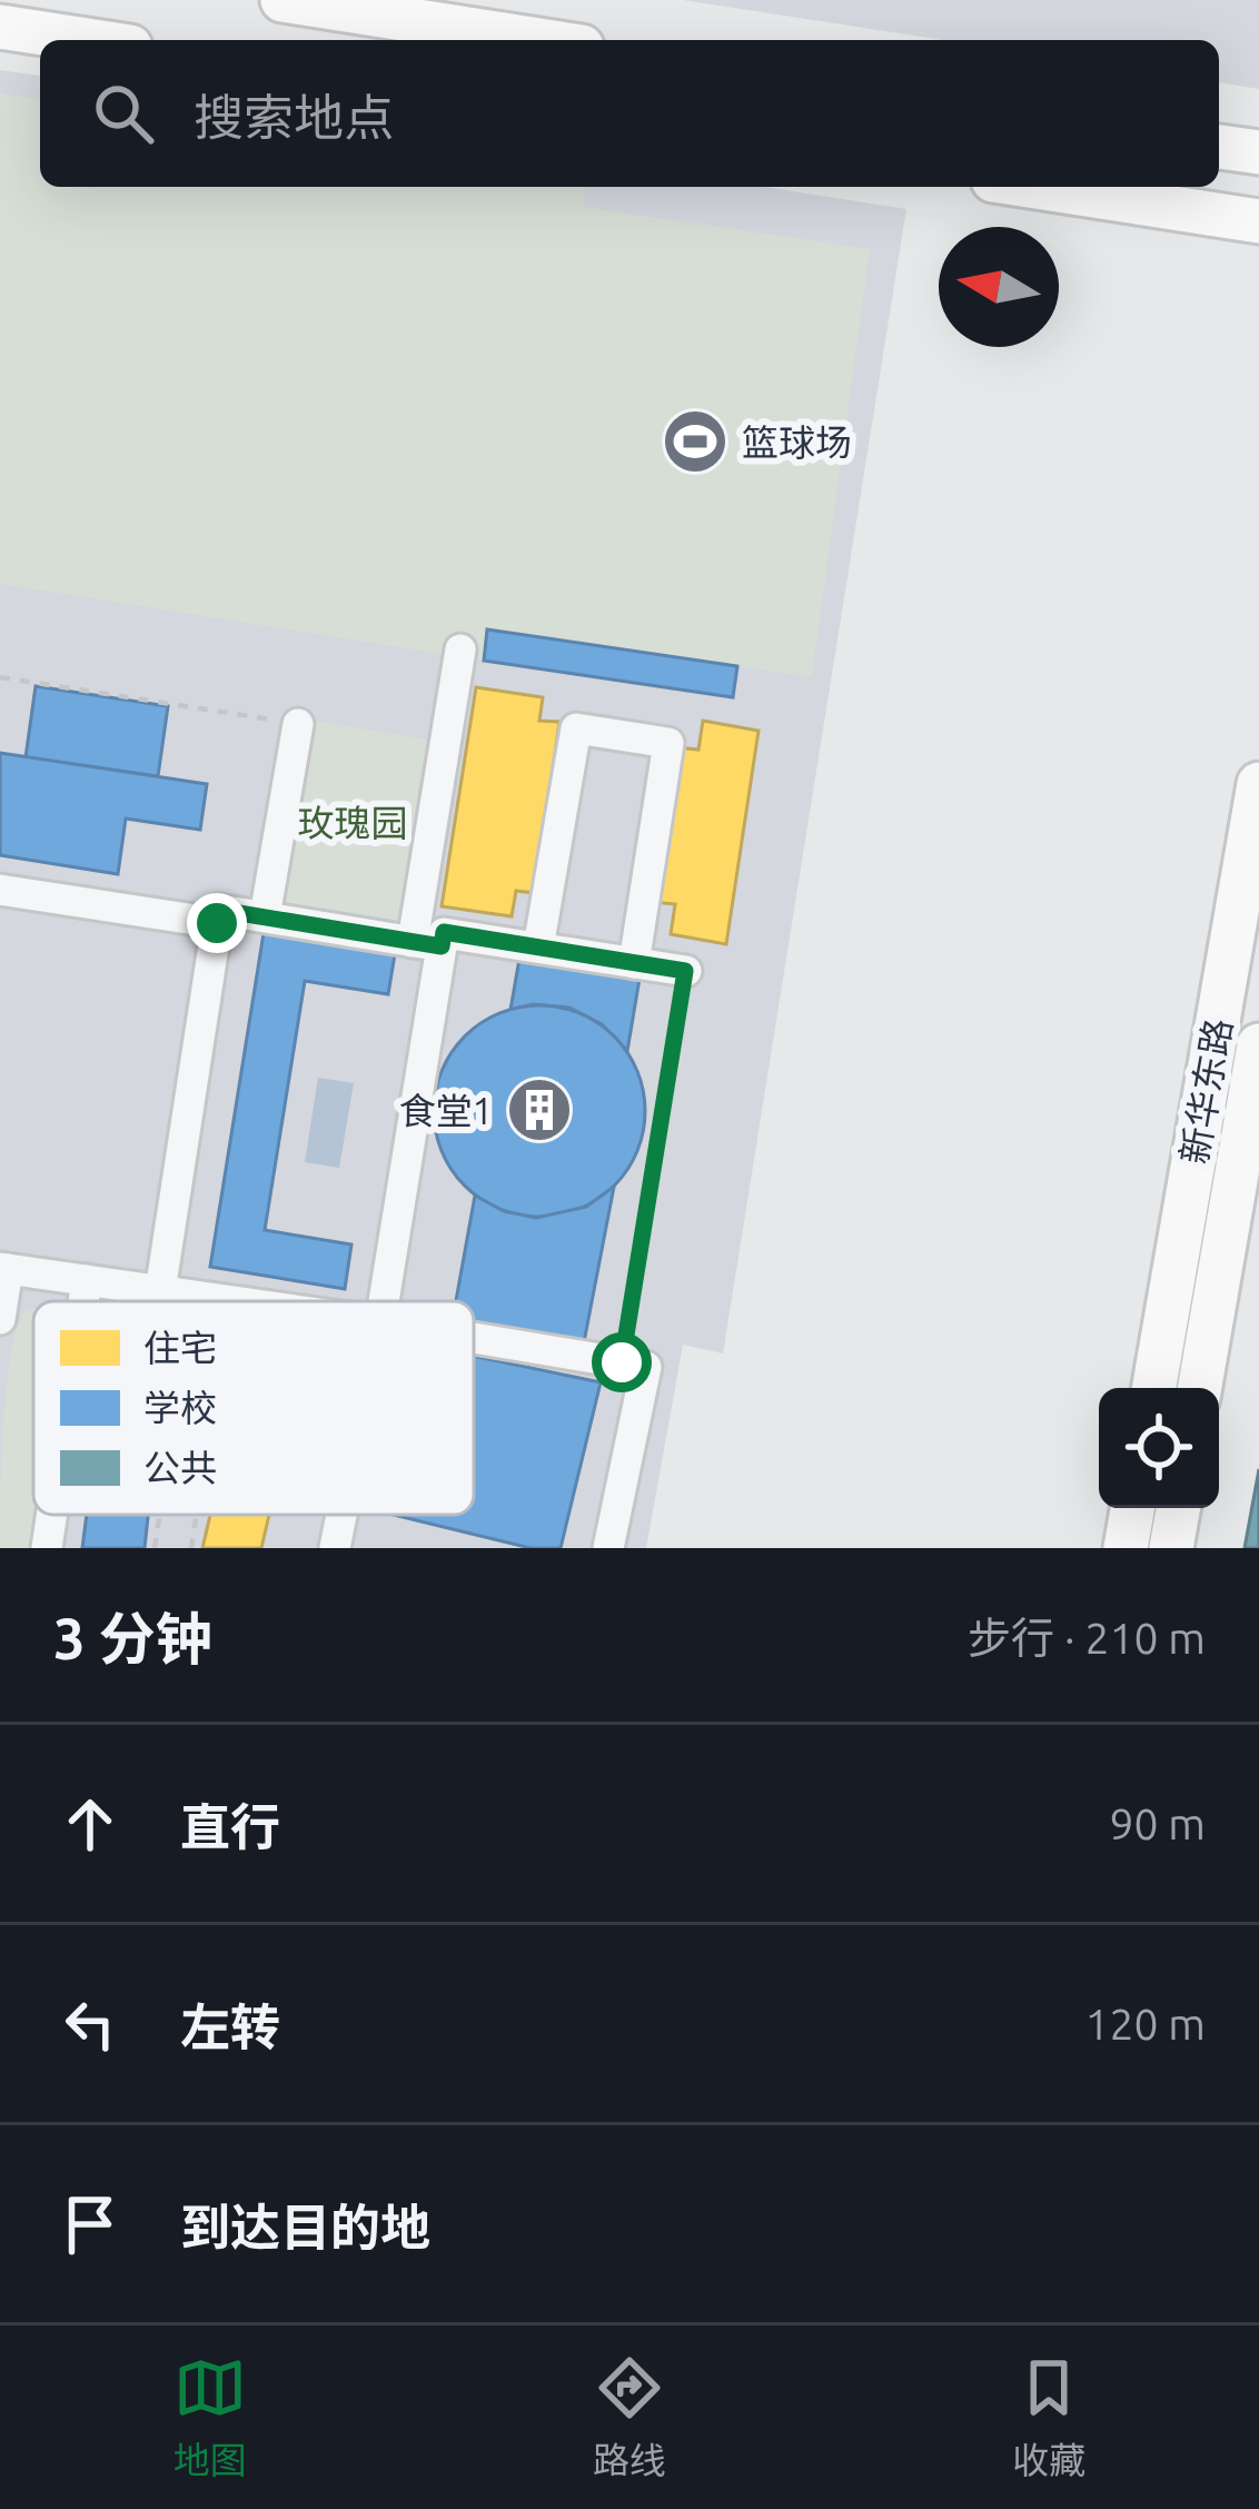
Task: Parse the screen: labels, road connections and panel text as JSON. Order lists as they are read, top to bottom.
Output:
{
  "streets": {
    "street": ["新华东路"]
  },
  "parks": ["玫瑰园"],
  "places": {
    "sports": ["篮球场"],
    "building": ["食堂1"]
  },
  "legend": ["住宅", "学校", "公共"],
  "north": "left",
  "page": {
    "search": "搜索地点",
    "heading": ["3 分钟", "步行 · 210 m"],
    "list": [
      ["直行", "90 m"],
      ["左转", "120 m"],
      "到达目的地"
    ],
    "nav": ["地图", "路线", "收藏"]
  }
}
